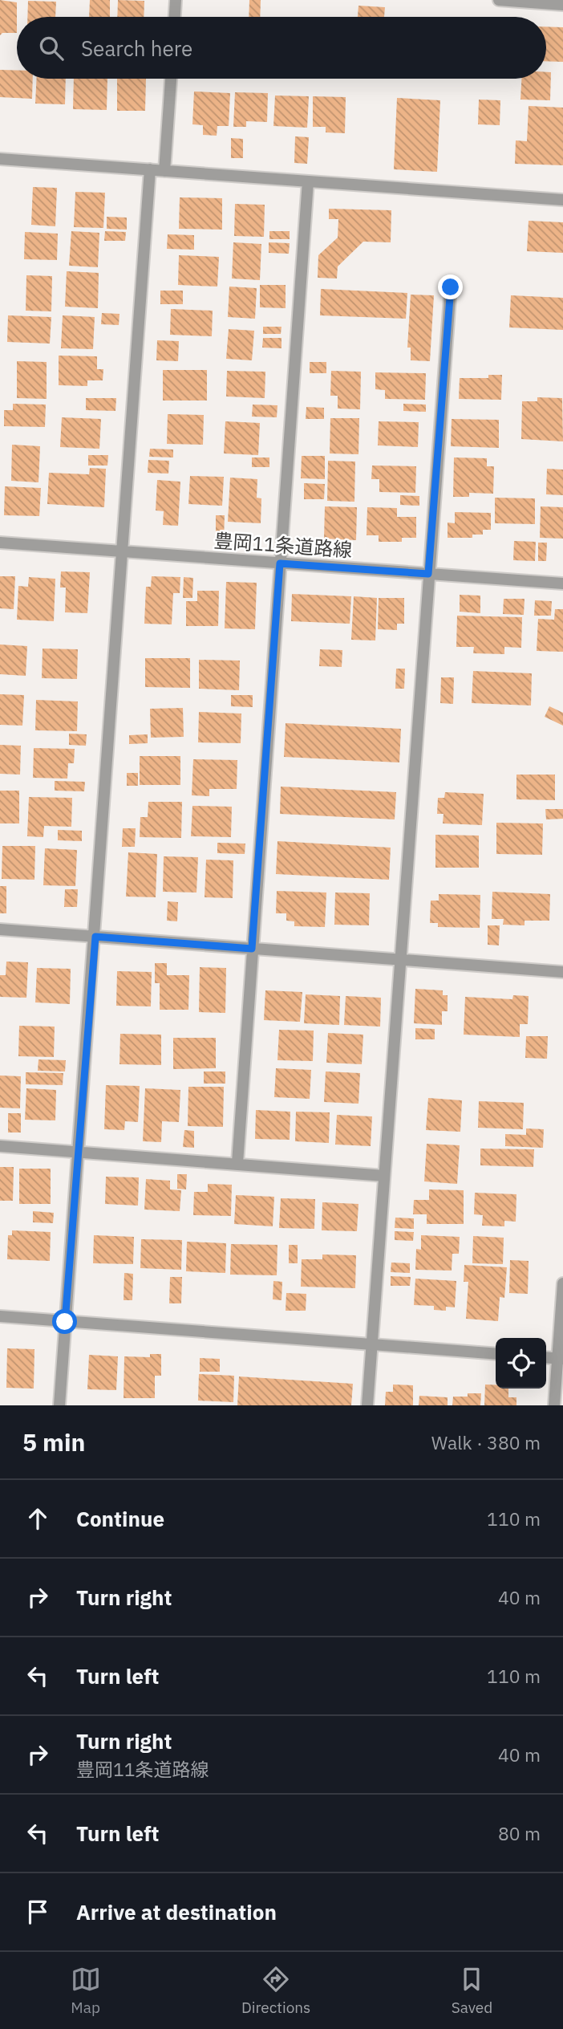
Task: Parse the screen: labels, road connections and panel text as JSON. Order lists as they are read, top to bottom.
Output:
{
  "streets": {
    "street": ["豊岡11条道路線"]
  },
  "page": {
    "search": "Search here",
    "heading": ["5 min", "Walk · 380 m"],
    "list": [
      ["Continue", "110 m"],
      ["Turn right", "40 m"],
      ["Turn left", "110 m"],
      ["Turn right", "豊岡11条道路線", "40 m"],
      ["Turn left", "80 m"],
      "Arrive at destination"
    ],
    "nav": ["Map", "Directions", "Saved"]
  }
}
